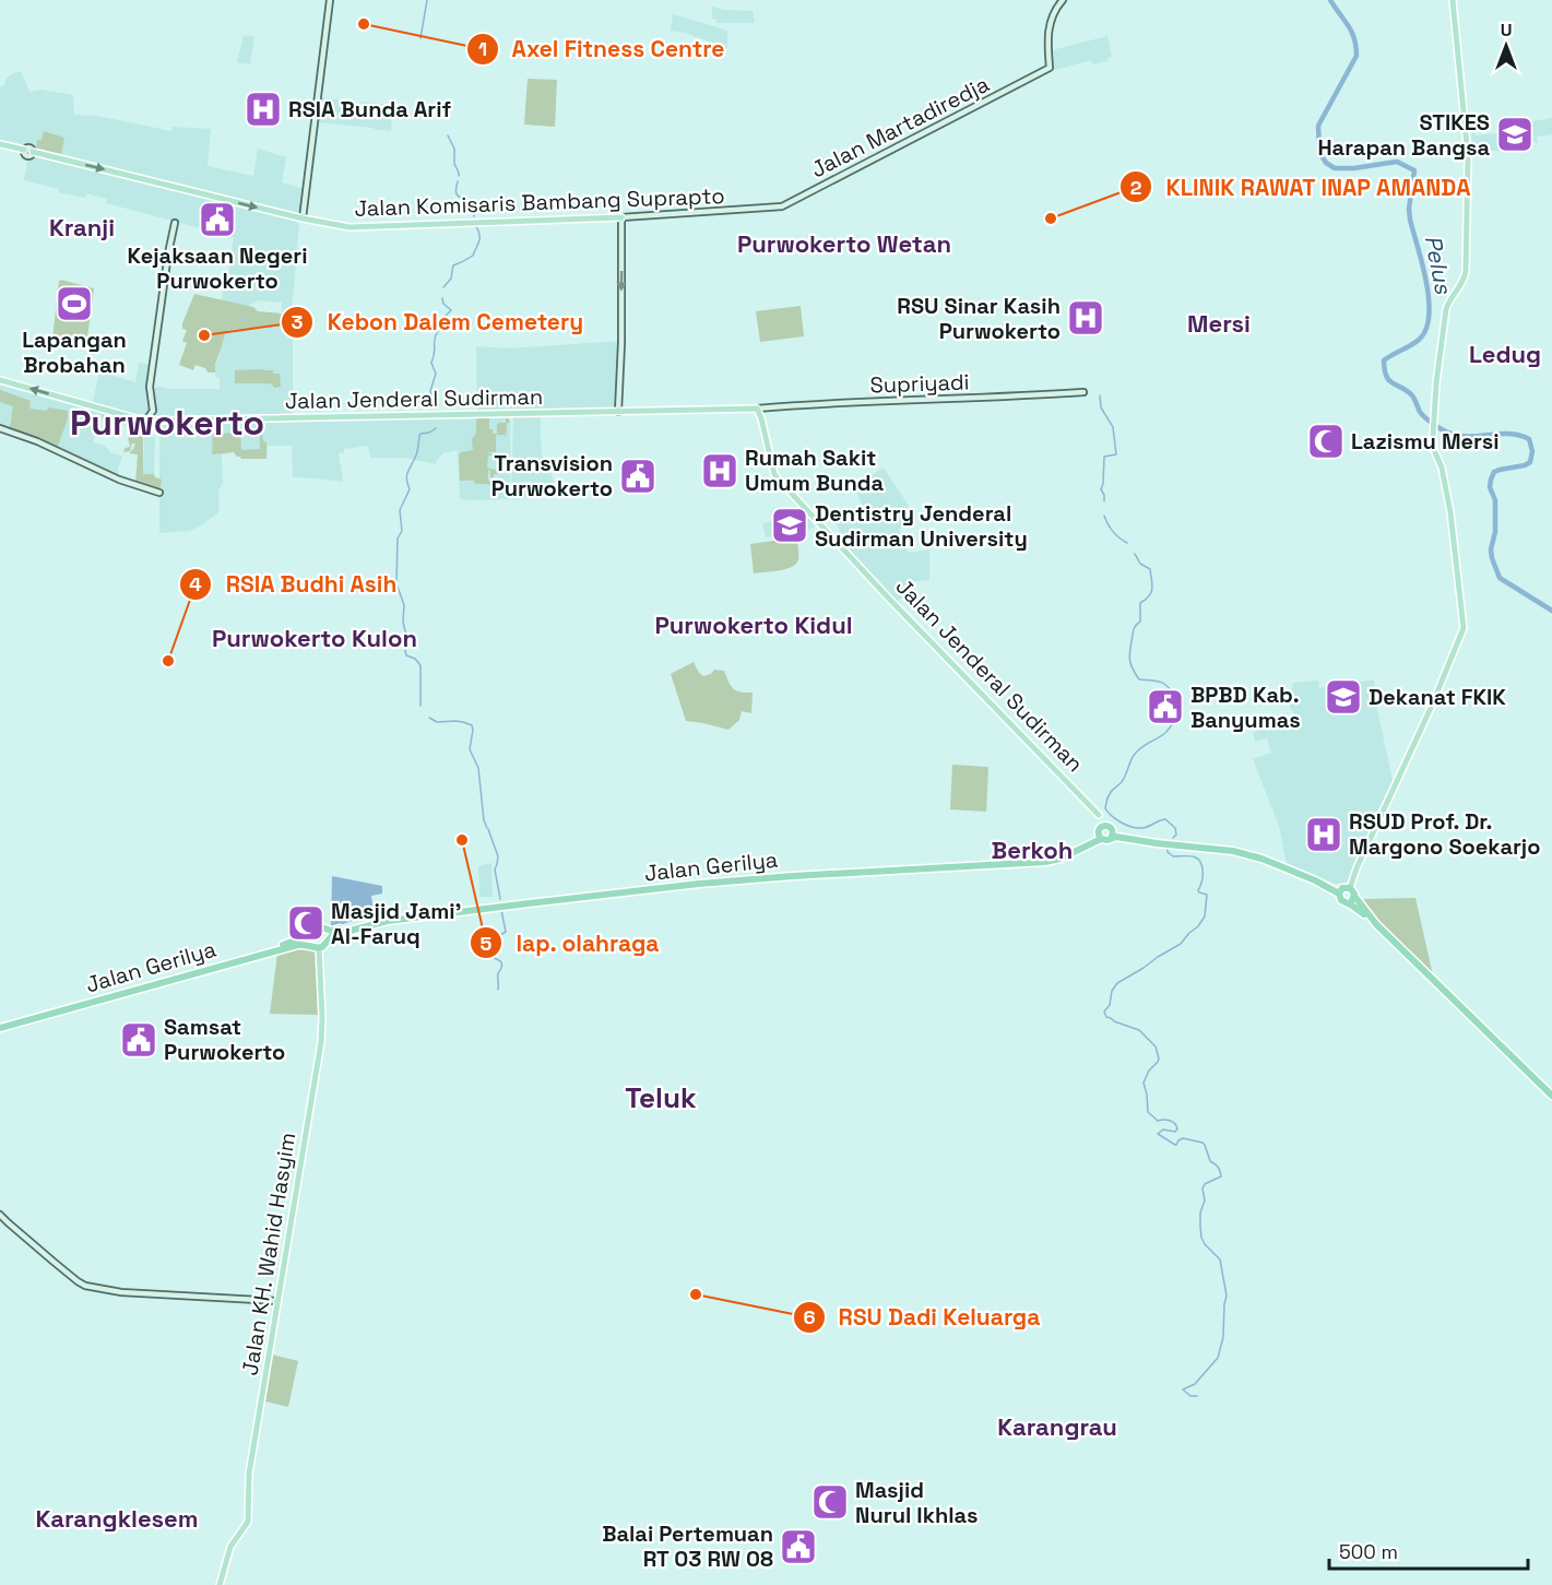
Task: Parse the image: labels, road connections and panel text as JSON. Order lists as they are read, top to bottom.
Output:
{
  "streets": {
    "highway": ["Jalan Gerilya"],
    "main road": [
      "Jalan Martadiredja",
      "Jalan Komisaris Bambang Suprapto",
      "Supriyadi",
      "Jalan Jenderal Sudirman",
      "Jalan KH. Wahid Hasyim"
    ]
  },
  "crossings": [
    ["Jalan Martadiredja", "Jalan Komisaris Bambang Suprapto"],
    ["Supriyadi", "Jalan Jenderal Sudirman"],
    ["Jalan Gerilya", "Jalan KH. Wahid Hasyim"]
  ],
  "one_way": ["Jalan Komisaris Bambang Suprapto"],
  "districts": [
    "Kranji",
    "Purwokerto Wetan",
    "Mersi",
    "Ledug",
    "Purwokerto",
    "Purwokerto Kidul",
    "Purwokerto Kulon",
    "Berkoh",
    "Teluk",
    "Karangrau",
    "Karangklesem"
  ],
  "water": ["Pelus"],
  "places": {
    "other": [
      "Axel Fitness Centre",
      "KLINIK RAWAT INAP AMANDA",
      "Kebon Dalem Cemetery",
      "RSIA Budhi Asih",
      "lap. olahraga",
      "RSU Dadi Keluarga"
    ],
    "hospital": [
      "RSIA Bunda Arif",
      "RSU Sinar Kasih Purwokerto",
      "Rumah Sakit Umum Bunda",
      "RSUD Prof. Dr. Margono Soekarjo"
    ],
    "school or university": ["STIKES Harapan Bangsa", "Dentistry Jenderal Sudirman University", "Dekanat FKIK"],
    "public building": [
      "Kejaksaan Negeri Purwokerto",
      "Transvision Purwokerto",
      "BPBD Kab. Banyumas",
      "Samsat Purwokerto",
      "Balai Pertemuan RT 03 RW 08"
    ],
    "sports": ["Lapangan Brobahan"],
    "mosque": ["Lazismu Mersi", "Masjid Jami' Al-Faruq", "Masjid Nurul Ikhlas"]
  },
  "scale_bar": "500 m",
  "north": "top"
}
